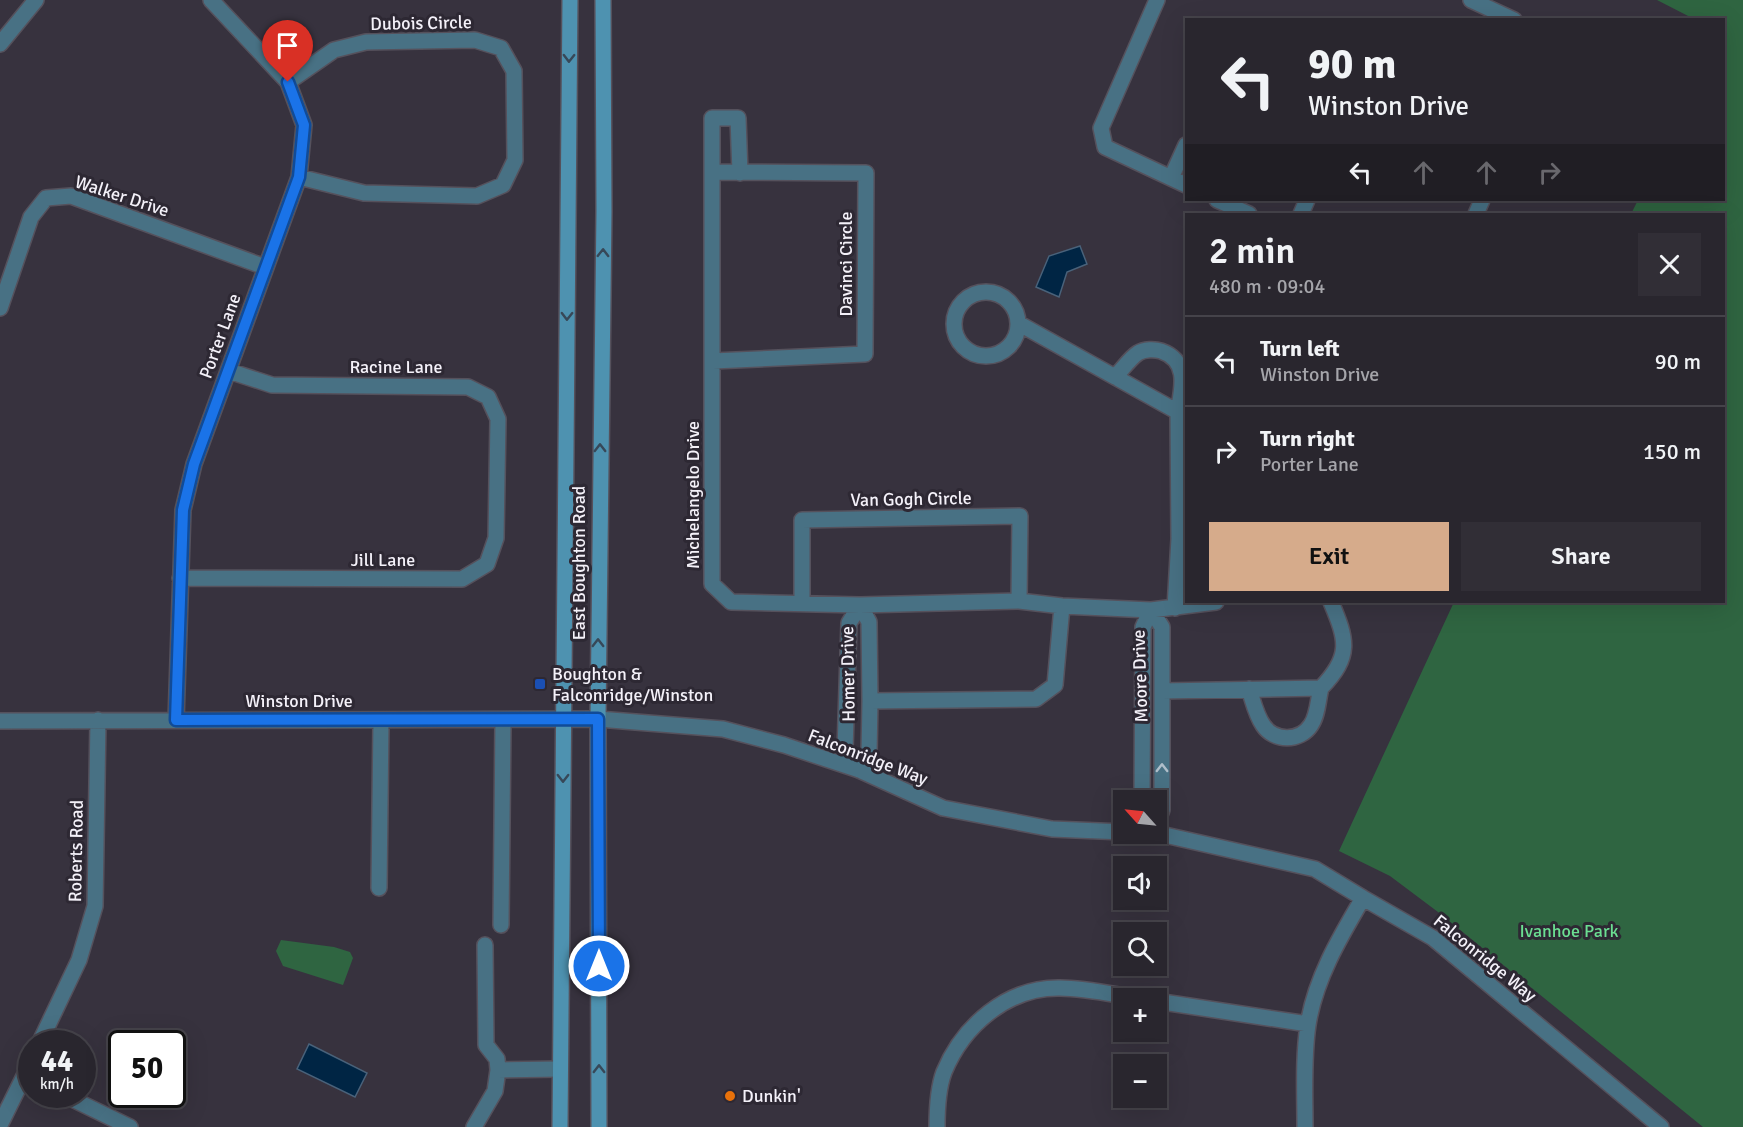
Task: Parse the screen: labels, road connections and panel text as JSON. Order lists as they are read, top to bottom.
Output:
{
  "streets": {
    "main road": ["East Boughton Road"],
    "street": [
      "Dubois Circle",
      "Walker Drive",
      "Davinci Circle",
      "Porter Lane",
      "Racine Lane",
      "Michelangelo Drive",
      "Van Gogh Circle",
      "Jill Lane",
      "Homer Drive",
      "Moore Drive",
      "Winston Drive",
      "Falconridge Way",
      "Roberts Road"
    ]
  },
  "crossings": [
    ["Dubois Circle", "Porter Lane"],
    ["Walker Drive", "Porter Lane"],
    ["Davinci Circle", "Michelangelo Drive"],
    ["Porter Lane", "Racine Lane"],
    ["Porter Lane", "Jill Lane"],
    ["Porter Lane", "Winston Drive"],
    ["Racine Lane", "Jill Lane"],
    ["Michelangelo Drive", "Van Gogh Circle"],
    ["Michelangelo Drive", "Homer Drive"],
    ["Michelangelo Drive", "Moore Drive"],
    ["East Boughton Road", "Winston Drive"],
    ["East Boughton Road", "Falconridge Way"],
    ["Homer Drive", "Falconridge Way"],
    ["Winston Drive", "Falconridge Way"],
    ["Winston Drive", "Roberts Road"]
  ],
  "parks": ["Ivanhoe Park"],
  "places": {
    "transit": ["Boughton & Falconridge/Winston"],
    "other": ["Dunkin'"]
  },
  "north": "top left",
  "page": {
    "turn": ["90 m", "Winston Drive"],
    "heading": ["2 min", "480 m · 09:04"],
    "list": [
      {
        "name": "Turn left",
        "note": "Winston Drive",
        "value": "90 m"
      },
      {
        "name": "Turn right",
        "note": "Porter Lane",
        "value": "150 m"
      }
    ],
    "buttons": ["Exit", "Share"],
    "map_buttons": ["+", "−"],
    "speed": "44 km/h",
    "limit": "50"
  }
}
